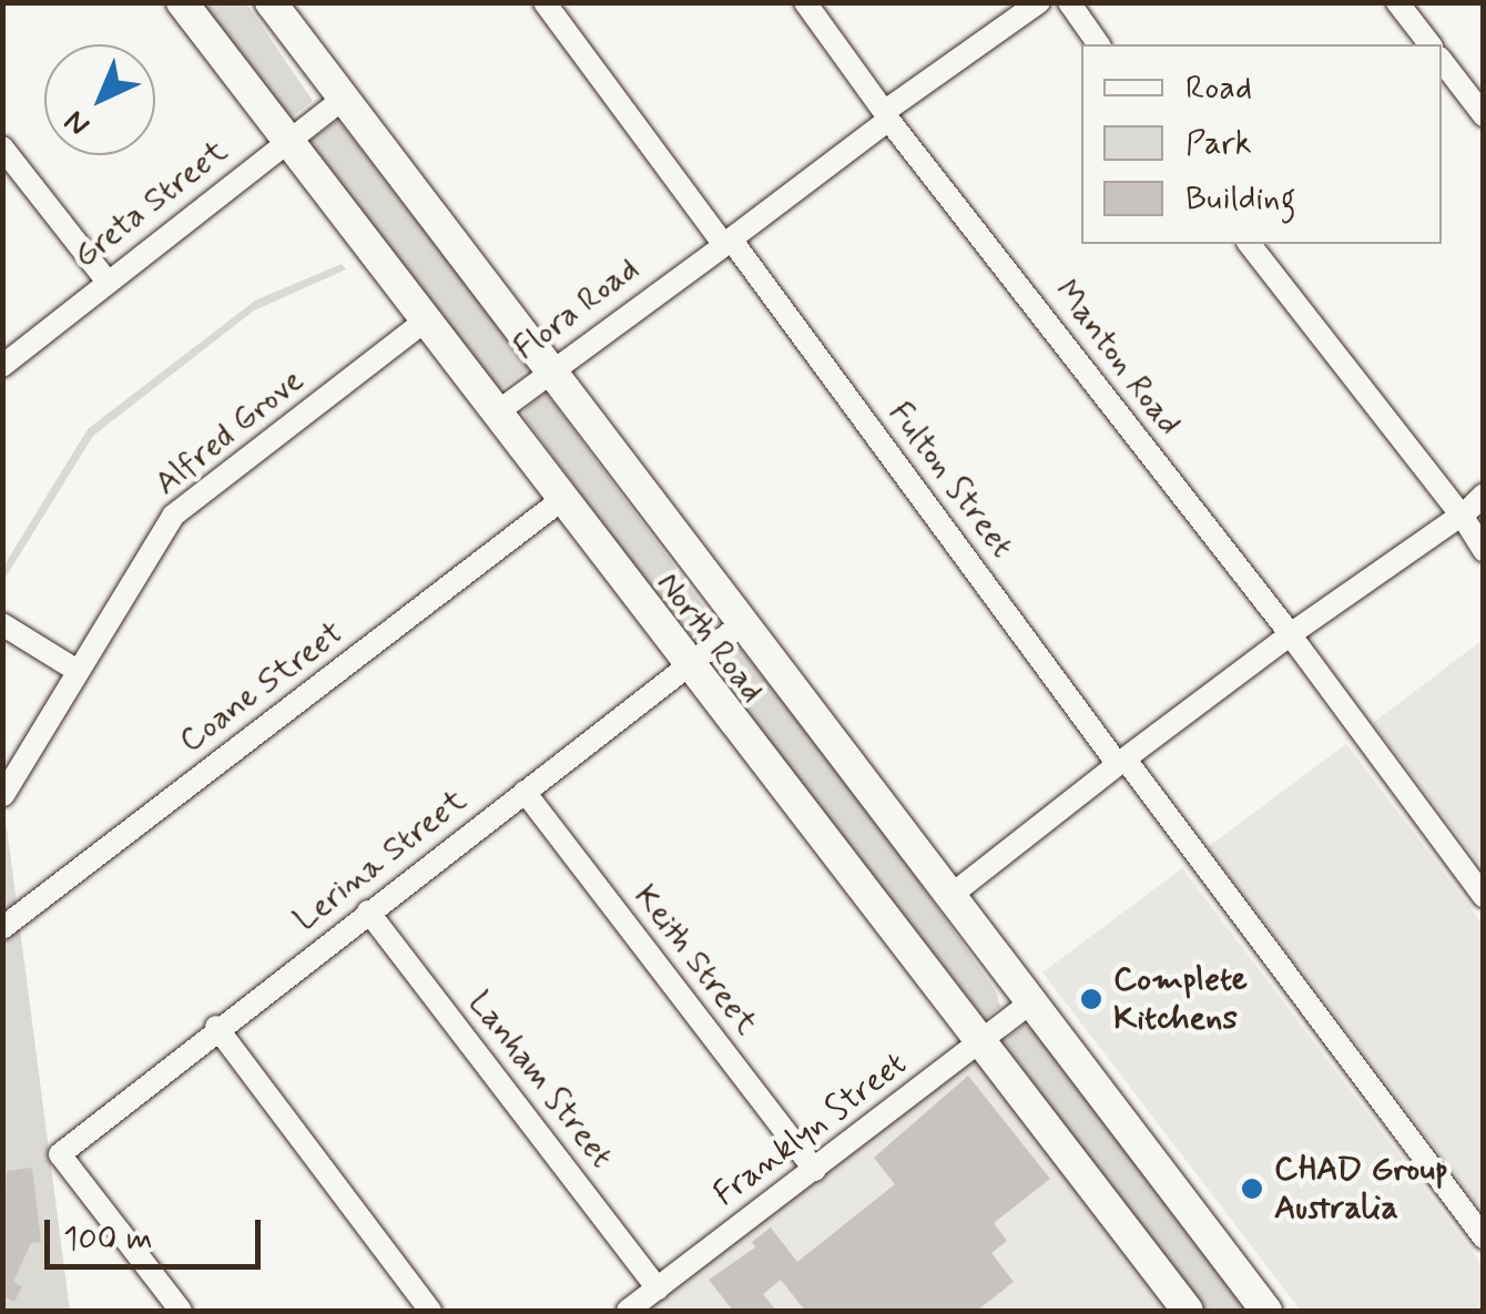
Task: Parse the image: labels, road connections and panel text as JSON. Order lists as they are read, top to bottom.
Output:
{
  "streets": {
    "highway": ["North Road"],
    "street": [
      "Greta Street",
      "Flora Road",
      "Manton Road",
      "Alfred Grove",
      "Fulton Street",
      "Coane Street",
      "Lerina Street",
      "Keith Street",
      "Lanham Street",
      "Franklyn Street"
    ]
  },
  "crossings": [
    ["Greta Street", "North Road"],
    ["Flora Road", "Manton Road"],
    ["Flora Road", "Fulton Street"],
    ["Flora Road", "North Road"],
    ["Alfred Grove", "North Road"],
    ["North Road", "Coane Street"],
    ["North Road", "Lerina Street"],
    ["North Road", "Franklyn Street"],
    ["Lerina Street", "Keith Street"],
    ["Lerina Street", "Lanham Street"],
    ["Keith Street", "Franklyn Street"],
    ["Lanham Street", "Franklyn Street"]
  ],
  "places": ["Complete Kitchens", "CHAD Group Australia"],
  "legend": ["Road", "Park", "Building"],
  "scale_bar": "100 m",
  "north": "bottom left"
}
